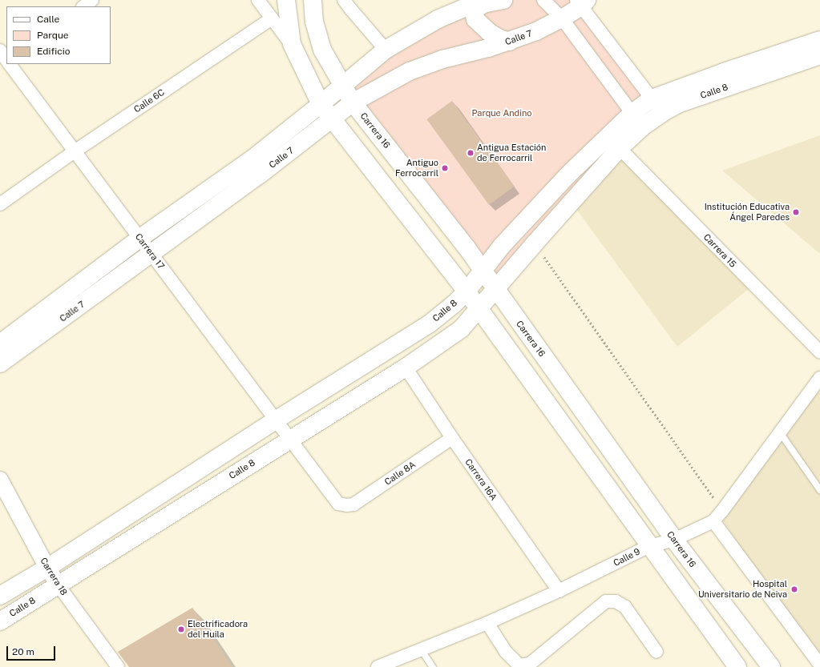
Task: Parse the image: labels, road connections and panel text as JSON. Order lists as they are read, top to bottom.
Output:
{
  "streets": {
    "main road": ["Calle 7", "Calle 8", "Carrera 16"],
    "street": [
      "Calle 6C",
      "Carrera 15",
      "Carrera 17",
      "Calle 8A",
      "Carrera 16A",
      "Calle 9",
      "Carrera 18"
    ]
  },
  "crossings": [
    ["Calle 7", "Carrera 16"],
    ["Calle 7", "Carrera 17"],
    ["Calle 8", "Carrera 16"],
    ["Calle 8", "Carrera 15"],
    ["Calle 8", "Carrera 17"],
    ["Calle 8", "Carrera 16A"],
    ["Calle 8", "Carrera 18"],
    ["Calle 6C", "Carrera 17"],
    ["Carrera 16", "Calle 9"],
    ["Carrera 17", "Calle 8A"],
    ["Calle 8A", "Carrera 16A"],
    ["Carrera 16A", "Calle 9"]
  ],
  "parks": ["Parque Andino"],
  "places": [
    "Antigua Estación de Ferrocarril",
    "Antiguo Ferrocarril",
    "Institución Educativa Ángel Paredes",
    "Hospital Universitario de Neiva",
    "Electrificadora del Huila"
  ],
  "legend": ["Calle", "Parque", "Edificio"],
  "scale_bar": "20 m"
}
